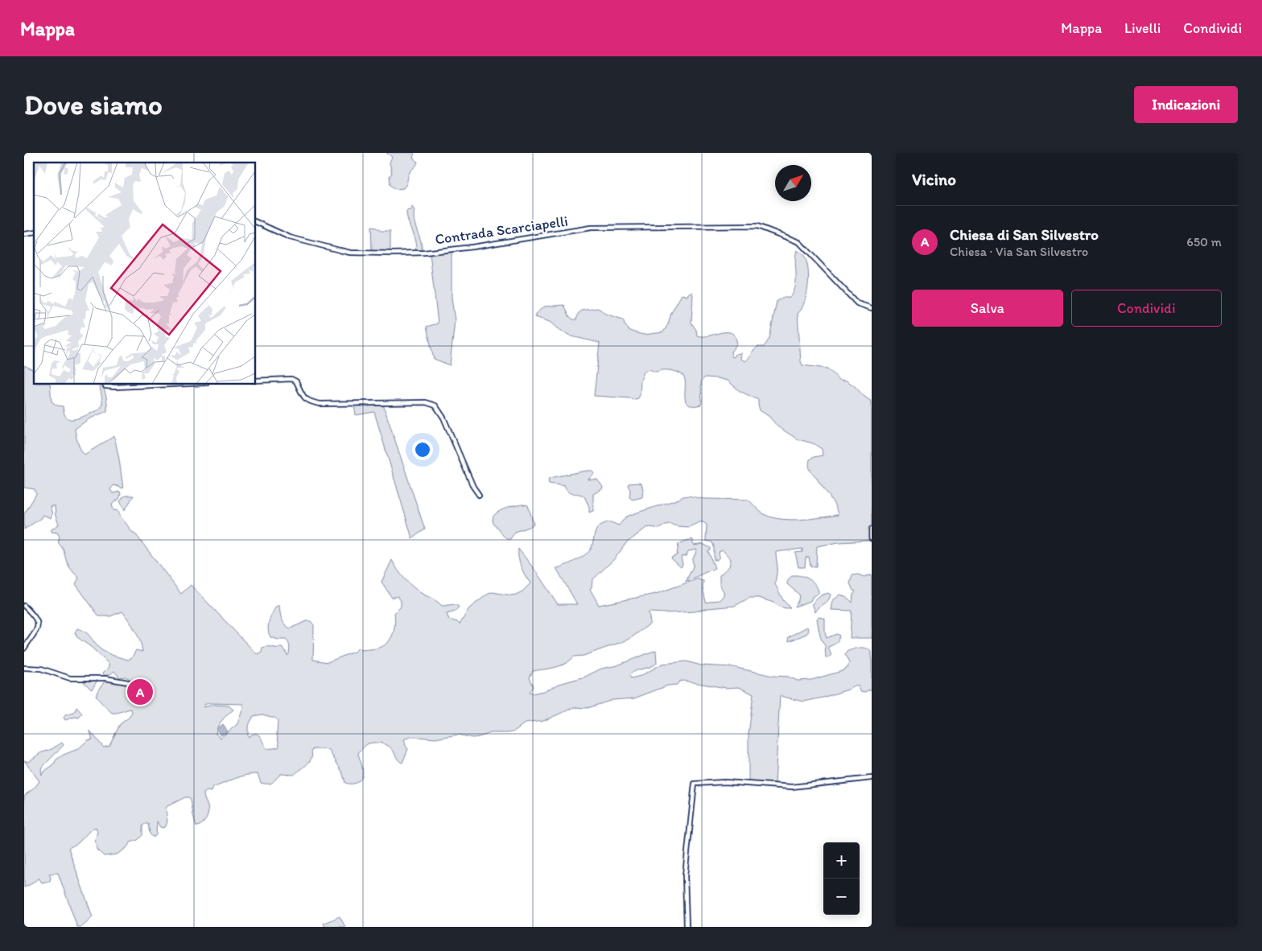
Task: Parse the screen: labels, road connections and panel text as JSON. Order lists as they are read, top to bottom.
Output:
{
  "streets": {
    "street": ["Contrada Scarciapelli"]
  },
  "north": "top right",
  "page": {
    "header": "Mappa",
    "nav": ["Mappa", "Livelli", "Condividi"],
    "buttons": [
      "Indicazioni",
      ["Salva", "Condividi"]
    ],
    "title": "Dove siamo",
    "heading": "Vicino",
    "list": [
      {
        "mark": "A",
        "name": "Chiesa di San Silvestro",
        "note": "Chiesa · Via San Silvestro",
        "value": "650 m"
      }
    ],
    "pins": "A",
    "map_buttons": ["+", "−"]
  }
}
